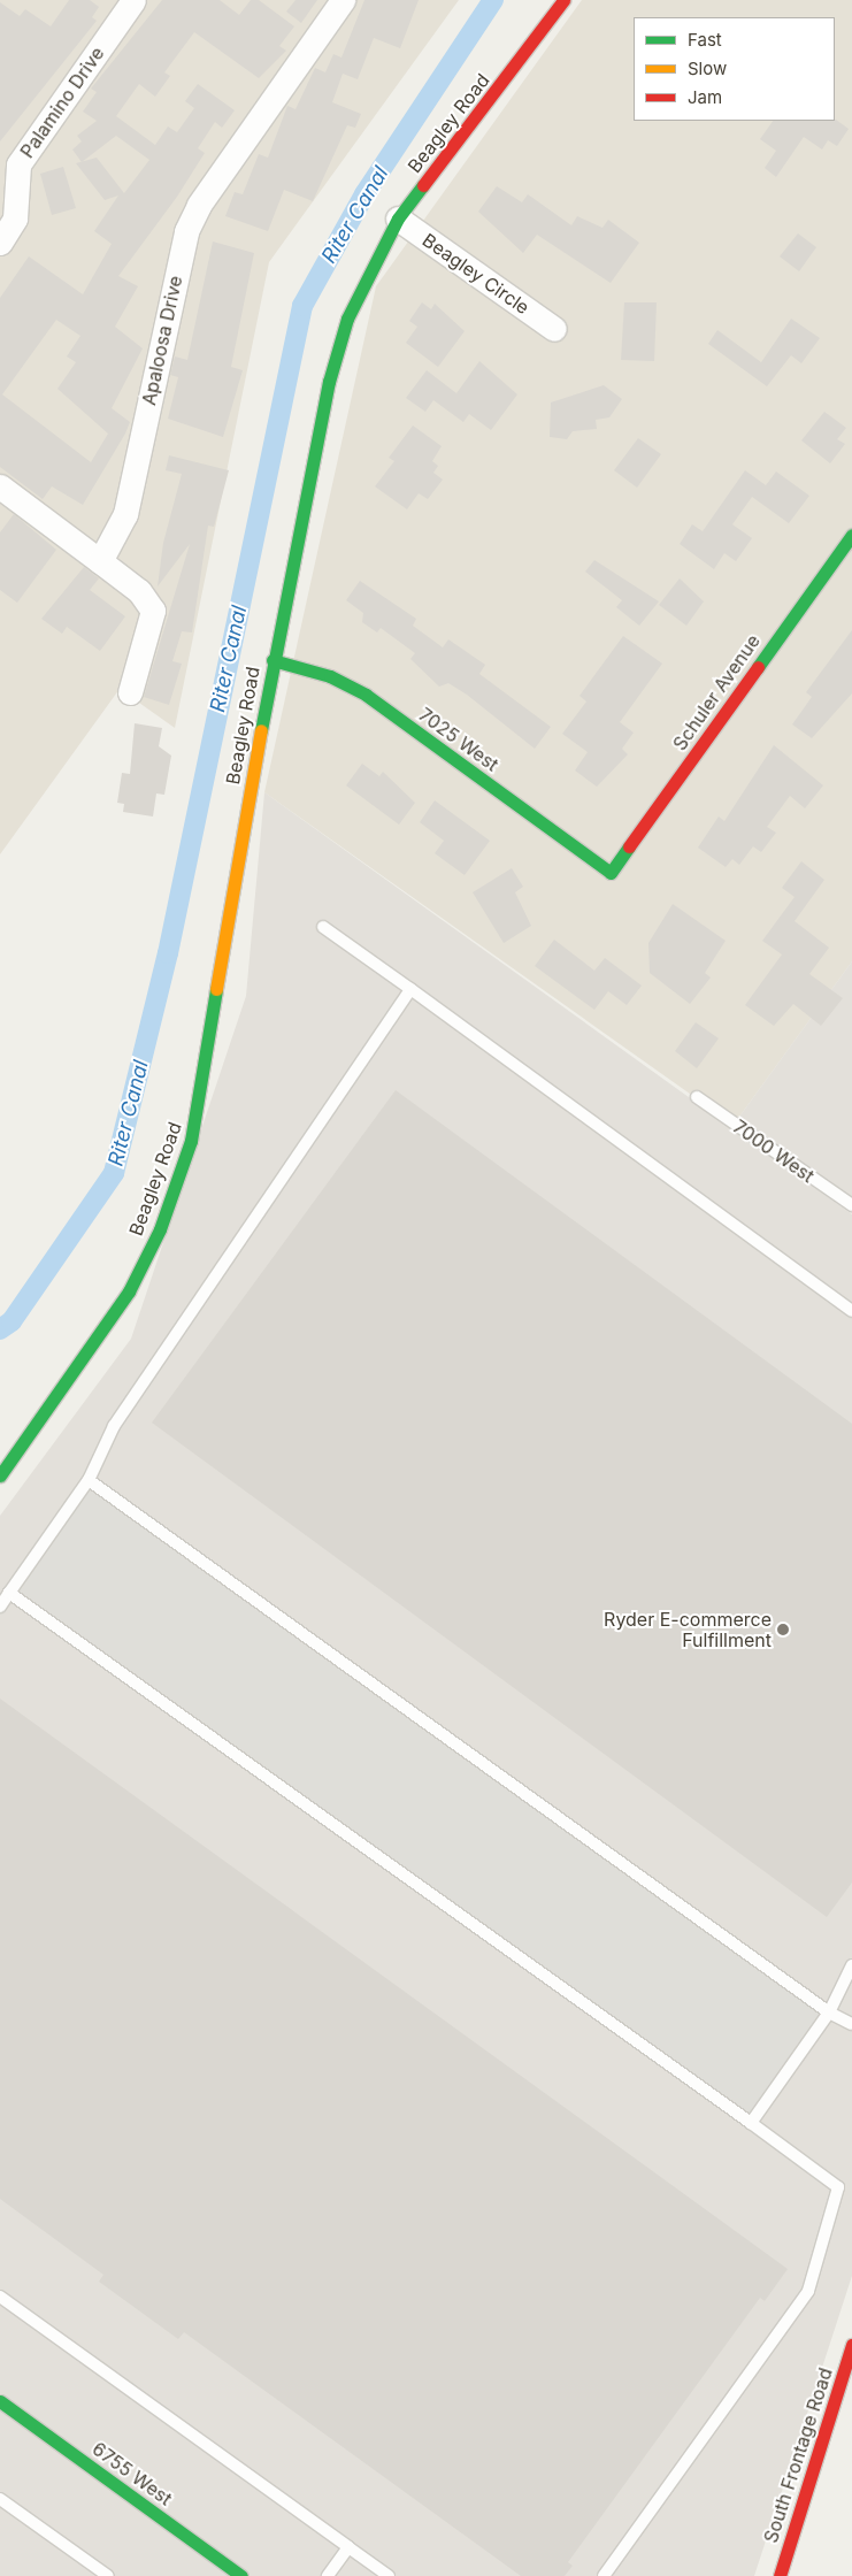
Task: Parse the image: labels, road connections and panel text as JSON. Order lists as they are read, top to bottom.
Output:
{
  "streets": {
    "street": [
      "Palamino Drive",
      "Beagley Road",
      "Beagley Circle",
      "Apaloosa Drive",
      "Schuler Avenue",
      "7025 West",
      "South Frontage Road",
      "6755 West"
    ],
    "lane": ["7000 West"]
  },
  "crossings": [
    ["Beagley Road", "Beagley Circle"],
    ["Beagley Road", "7025 West"],
    ["Schuler Avenue", "7025 West"]
  ],
  "water": ["Riter Canal"],
  "places": ["Ryder E-commerce Fulfillment"],
  "legend": ["Fast", "Slow", "Jam"]
}
